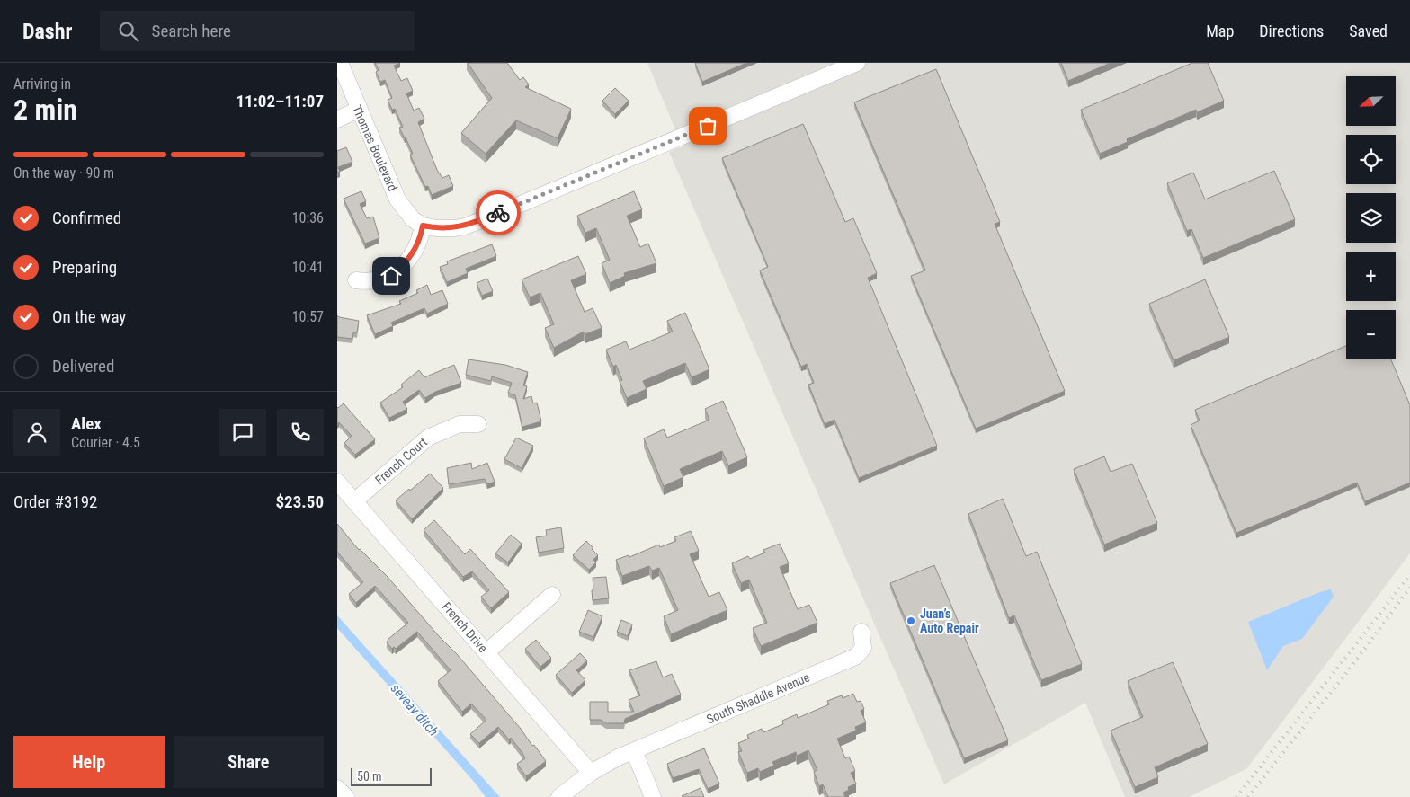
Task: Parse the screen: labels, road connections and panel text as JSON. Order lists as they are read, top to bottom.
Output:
{
  "streets": {
    "street": [
      "Thomas Boulevard",
      "French Court",
      "French Drive",
      "South Shaddle Avenue"
    ]
  },
  "crossings": [
    ["French Court", "French Drive"]
  ],
  "water": ["seveay ditch"],
  "places": ["Juan’s Auto Repair"],
  "scale_bar": "50 m",
  "north": "bottom left",
  "page": {
    "header": "Dashr",
    "search": "Search here",
    "nav": ["Map", "Directions", "Saved"],
    "heading": ["2 min", "Arriving in", "11:02–11:07"],
    "panel": [
      "Alex",
      "Courier · 4.5",
      "Order #3192",
      "$23.50"
    ],
    "map_buttons": ["+", "−"],
    "bar": "On the way · 90 m",
    "list": [
      ["Confirmed", "10:36"],
      ["Preparing", "10:41"],
      ["On the way", "10:57"],
      "Delivered"
    ],
    "buttons": ["Help", "Share"],
    "scale": "50 m"
  }
}
